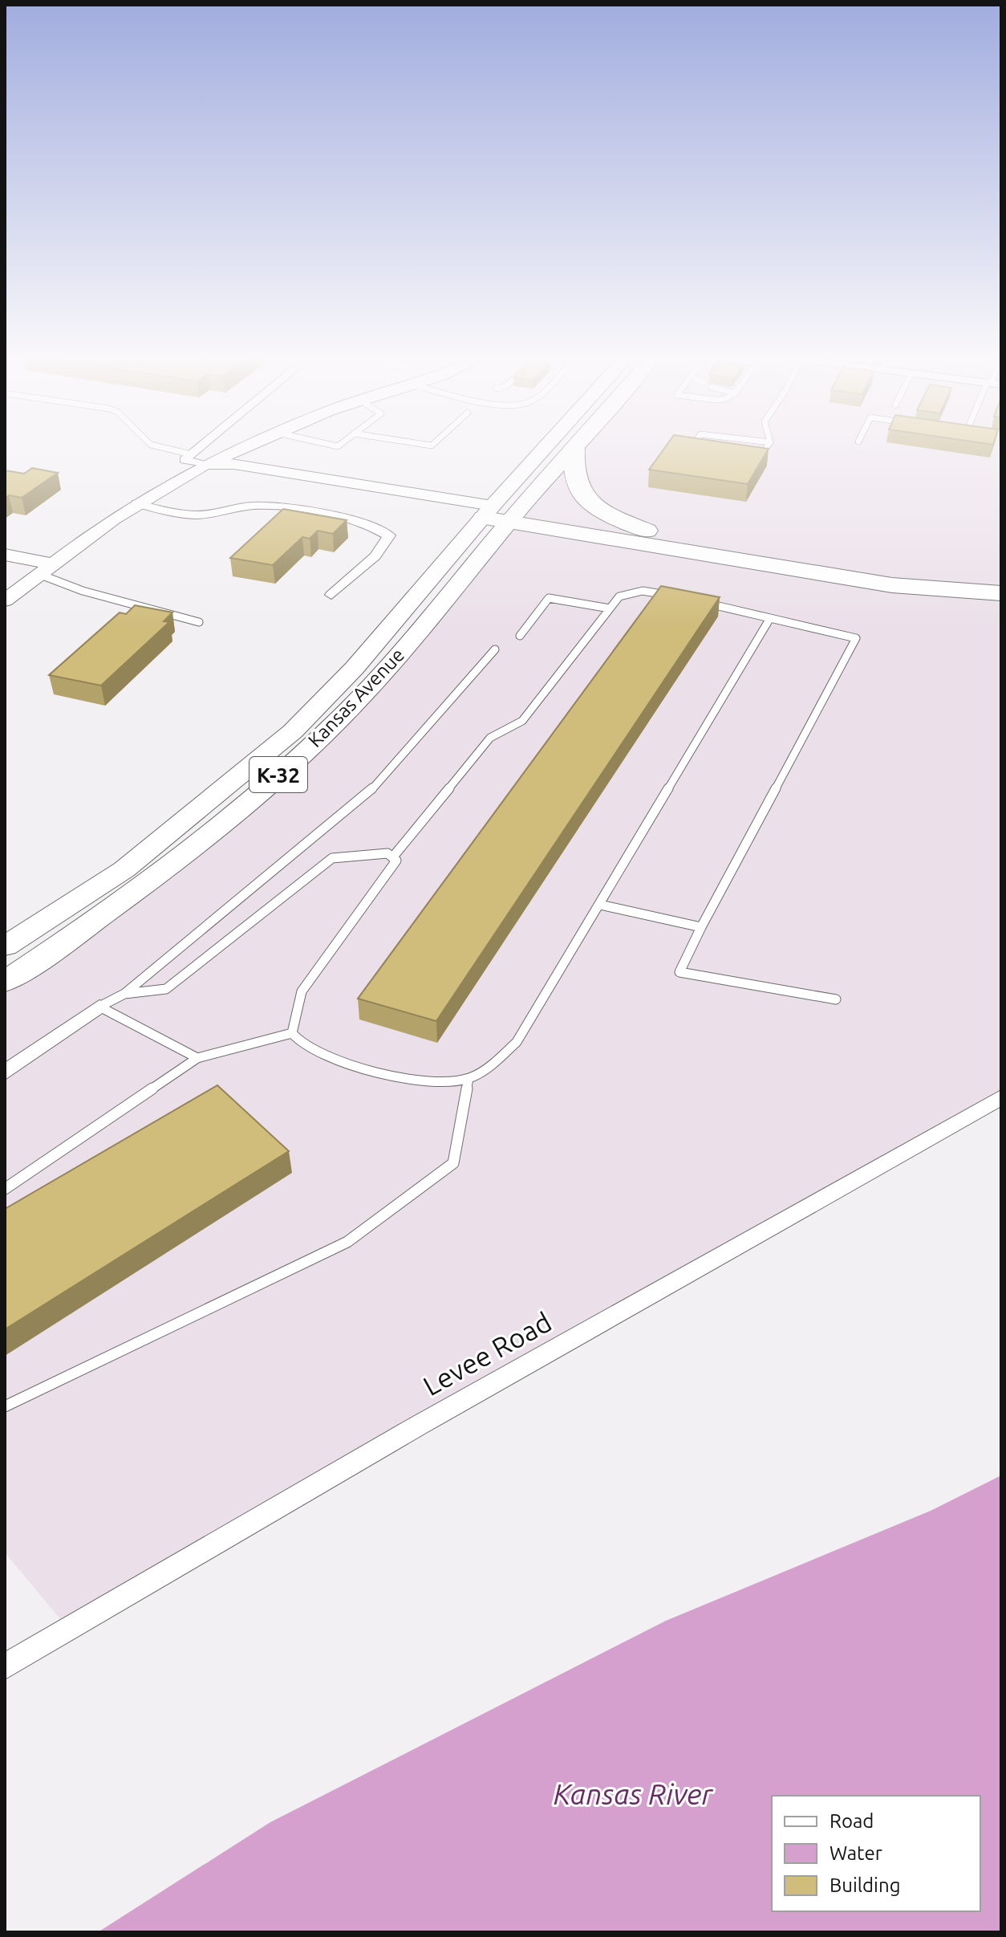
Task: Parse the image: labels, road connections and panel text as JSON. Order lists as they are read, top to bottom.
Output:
{
  "streets": {
    "main road": ["Kansas Avenue", "K-32"],
    "street": ["Levee Road"]
  },
  "water": ["Kansas River"],
  "legend": ["Road", "Water", "Building"]
}
